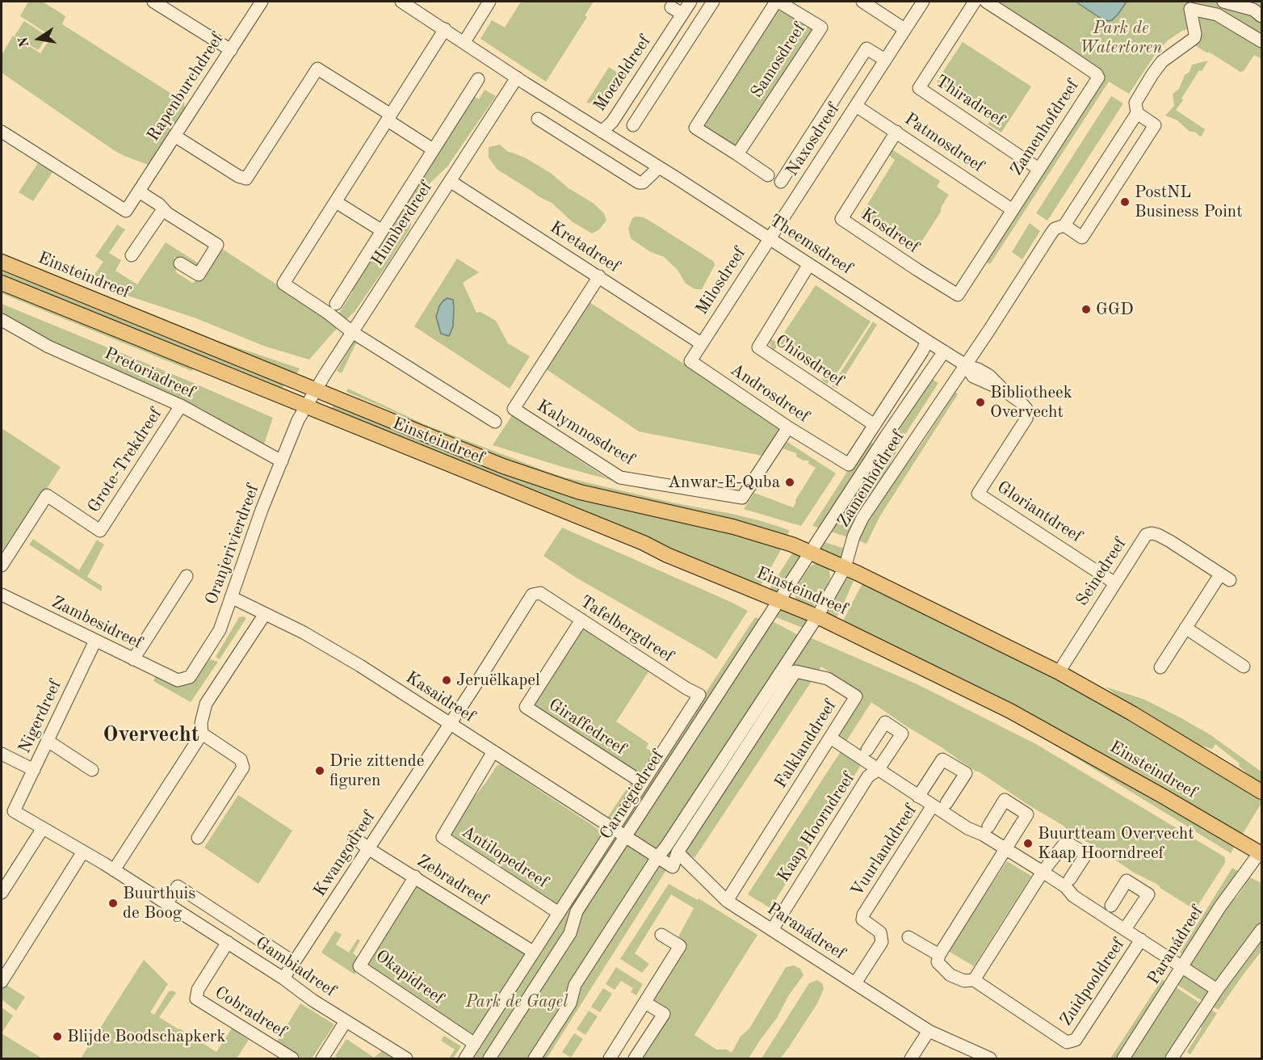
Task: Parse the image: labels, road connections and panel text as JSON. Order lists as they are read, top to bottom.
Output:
{
  "streets": {
    "main road": ["Einsteindreef"],
    "street": [
      "Samosdreef",
      "Moezeldreef",
      "Rapenburchdreef",
      "Thiradreef",
      "Zamenhofdreef",
      "Naxosdreef",
      "Patmosdreef",
      "Humberdreef",
      "Kosdreef",
      "Theemsdreef",
      "Kretadreef",
      "Milosdreef",
      "Chiosdreef",
      "Pretoriadreef",
      "Androsdreef",
      "Kalymnosdreef",
      "Grote-Trekdreef",
      "Gloriantdreef",
      "Oranjerivierdreef",
      "Seinedreef",
      "Zambesidreef",
      "Tafelbergdreef",
      "Kasaidreef",
      "Nigerdreef",
      "Giraffedreef",
      "Falklanddreef",
      "Carnegiedreef",
      "Kaap Hoorndreef",
      "Vuurlanddreef",
      "Kwangodreef",
      "Antilopedreef",
      "Zebradreef",
      "Paranádreef",
      "Gambiadreef",
      "Okapidreef",
      "Zuidpooldreef",
      "Cobradreef"
    ]
  },
  "crossings": [
    ["Moezeldreef", "Theemsdreef"],
    ["Thiradreef", "Zamenhofdreef"],
    ["Zamenhofdreef", "Patmosdreef"],
    ["Zamenhofdreef", "Kosdreef"],
    ["Zamenhofdreef", "Theemsdreef"],
    ["Zamenhofdreef", "Einsteindreef"],
    ["Zamenhofdreef", "Chiosdreef"],
    ["Zamenhofdreef", "Androsdreef"],
    ["Zamenhofdreef", "Gloriantdreef"],
    ["Zamenhofdreef", "Carnegiedreef"],
    ["Naxosdreef", "Patmosdreef"],
    ["Naxosdreef", "Theemsdreef"],
    ["Naxosdreef", "Milosdreef"],
    ["Patmosdreef", "Kosdreef"],
    ["Humberdreef", "Theemsdreef"],
    ["Humberdreef", "Kretadreef"],
    ["Humberdreef", "Einsteindreef"],
    ["Theemsdreef", "Milosdreef"],
    ["Theemsdreef", "Chiosdreef"],
    ["Kretadreef", "Milosdreef"],
    ["Kretadreef", "Androsdreef"],
    ["Kretadreef", "Kalymnosdreef"],
    ["Einsteindreef", "Oranjerivierdreef"],
    ["Einsteindreef", "Seinedreef"],
    ["Einsteindreef", "Carnegiedreef"],
    ["Einsteindreef", "Paranádreef"],
    ["Milosdreef", "Androsdreef"],
    ["Pretoriadreef", "Grote-Trekdreef"],
    ["Pretoriadreef", "Oranjerivierdreef"],
    ["Androsdreef", "Kalymnosdreef"],
    ["Gloriantdreef", "Seinedreef"],
    ["Oranjerivierdreef", "Zambesidreef"],
    ["Oranjerivierdreef", "Kasaidreef"],
    ["Zambesidreef", "Nigerdreef"],
    ["Tafelbergdreef", "Giraffedreef"],
    ["Tafelbergdreef", "Carnegiedreef"],
    ["Tafelbergdreef", "Kwangodreef"],
    ["Kasaidreef", "Carnegiedreef"],
    ["Kasaidreef", "Kwangodreef"],
    ["Kasaidreef", "Antilopedreef"],
    ["Nigerdreef", "Gambiadreef"],
    ["Giraffedreef", "Carnegiedreef"],
    ["Falklanddreef", "Kaap Hoorndreef"],
    ["Falklanddreef", "Paranádreef"],
    ["Carnegiedreef", "Antilopedreef"],
    ["Carnegiedreef", "Zebradreef"],
    ["Carnegiedreef", "Okapidreef"],
    ["Kaap Hoorndreef", "Vuurlanddreef"],
    ["Kaap Hoorndreef", "Paranádreef"],
    ["Kaap Hoorndreef", "Zuidpooldreef"],
    ["Vuurlanddreef", "Paranádreef"],
    ["Kwangodreef", "Zebradreef"],
    ["Kwangodreef", "Gambiadreef"],
    ["Zebradreef", "Okapidreef"],
    ["Gambiadreef", "Cobradreef"]
  ],
  "districts": ["Overvecht"],
  "parks": ["Park de Watertoren", "Park de Gagel"],
  "places": [
    "PostNL Business Point",
    "GGD",
    "Bibliotheek Overvecht",
    "Anwar-E-Quba",
    "Jeruëlkapel",
    "Drie zittende figuren",
    "Buurtteam Overvecht Kaap Hoorndreef",
    "Buurthuis de Boog",
    "Blijde Boodschapkerk"
  ],
  "north": "left"
}
